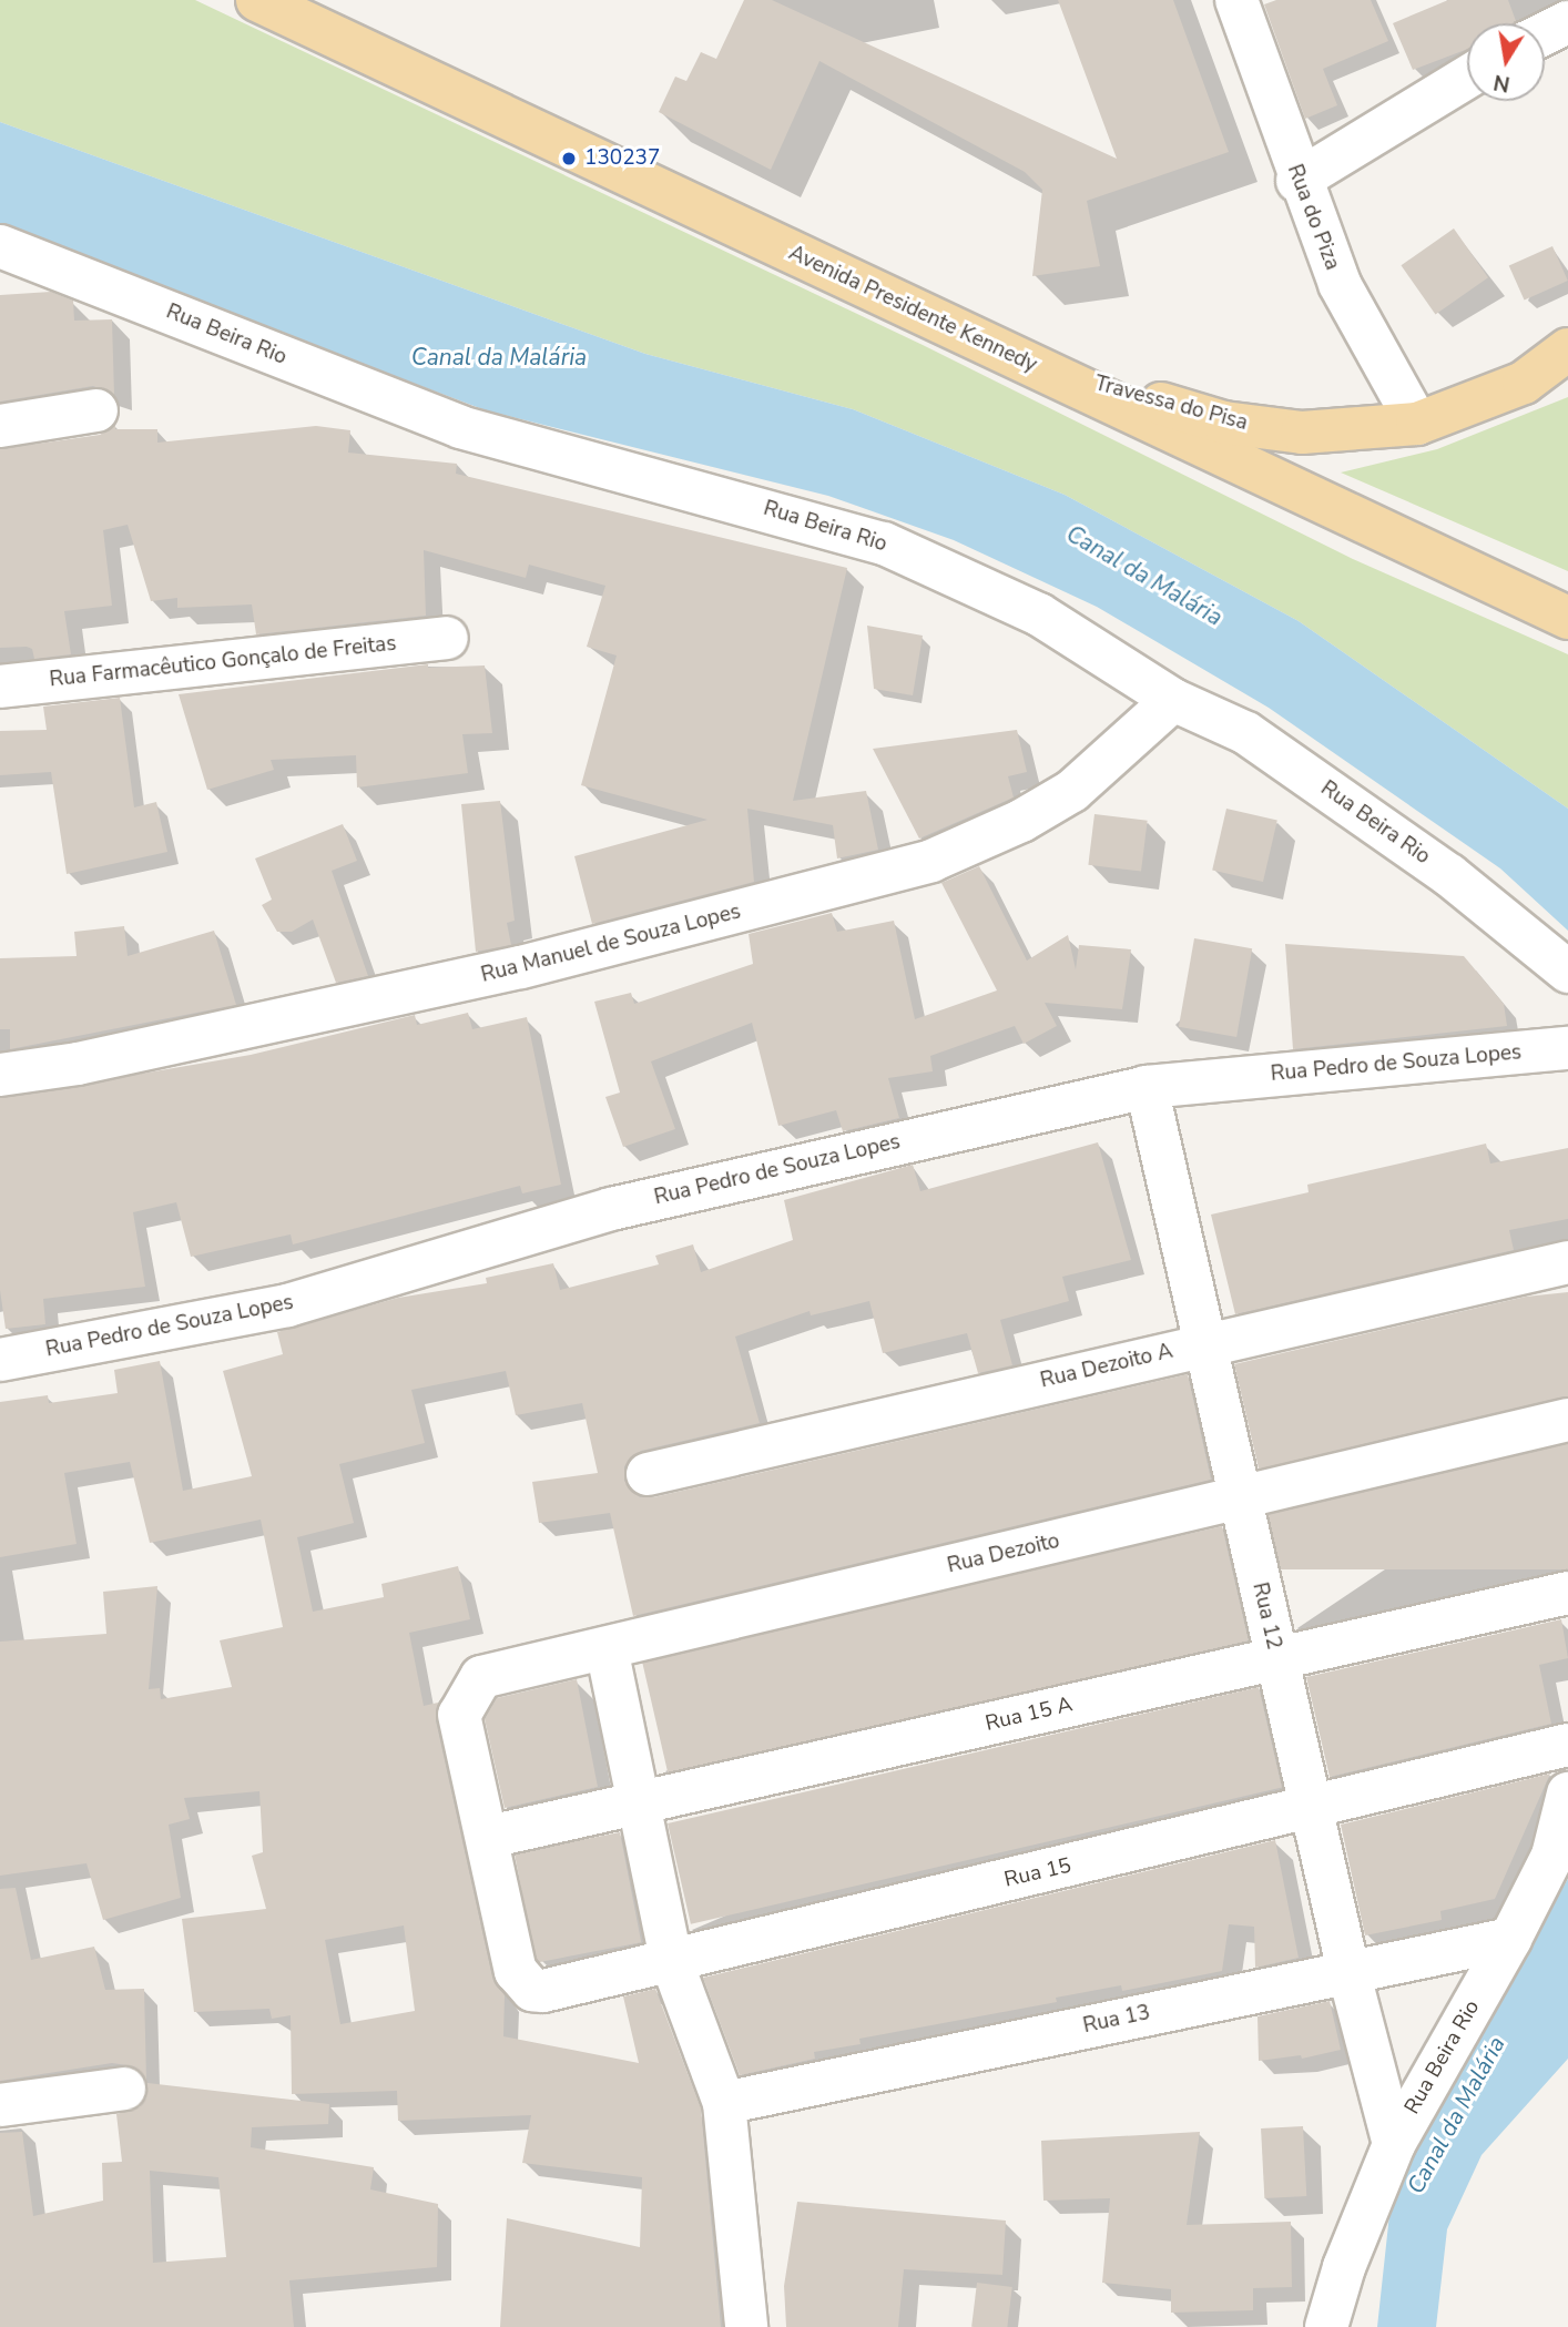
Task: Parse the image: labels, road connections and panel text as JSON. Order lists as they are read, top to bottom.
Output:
{
  "streets": {
    "main road": ["Avenida Presidente Kennedy", "Travessa do Pisa"],
    "street": [
      "Rua do Piza",
      "Rua Beira Rio",
      "Rua Farmacêutico Gonçalo de Freitas",
      "Rua Manuel de Souza Lopes",
      "Rua Pedro de Souza Lopes",
      "Rua Dezoito A",
      "Rua Dezoito",
      "Rua 12",
      "Rua 15 A",
      "Rua 15",
      "Rua 13"
    ]
  },
  "crossings": [
    ["Rua do Piza", "Travessa do Pisa"],
    ["Avenida Presidente Kennedy", "Travessa do Pisa"],
    ["Rua Beira Rio", "Rua Manuel de Souza Lopes"],
    ["Rua Beira Rio", "Rua 12"],
    ["Rua Beira Rio", "Rua 13"],
    ["Rua Pedro de Souza Lopes", "Rua 12"],
    ["Rua Dezoito A", "Rua 12"],
    ["Rua Dezoito", "Rua 12"],
    ["Rua Dezoito", "Rua 15 A"],
    ["Rua Dezoito", "Rua 15"],
    ["Rua 12", "Rua 15 A"],
    ["Rua 12", "Rua 15"],
    ["Rua 12", "Rua 13"],
    ["Rua 15 A", "Rua 15"]
  ],
  "water": ["Canal da Malária"],
  "places": ["130237"],
  "north": "bottom"
}
